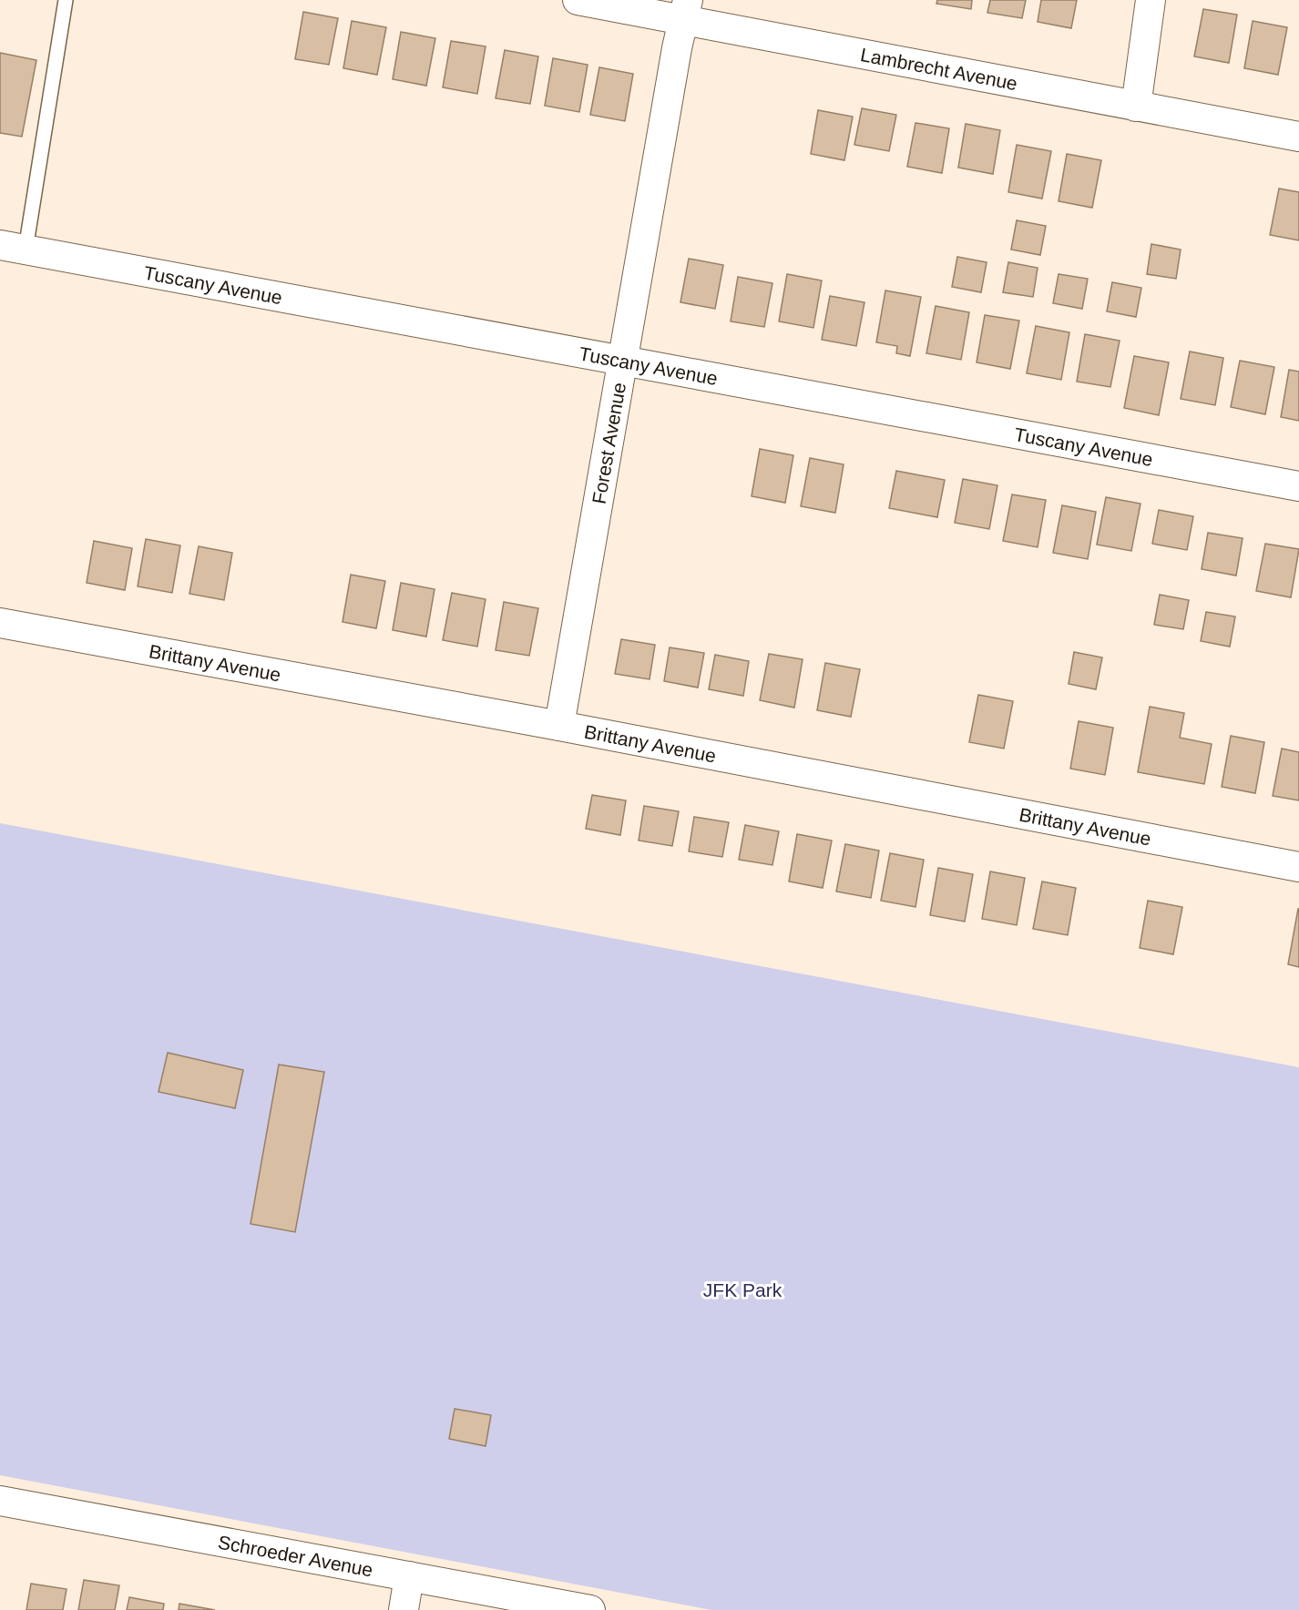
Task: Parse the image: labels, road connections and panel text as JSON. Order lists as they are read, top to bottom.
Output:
{
  "streets": {
    "street": [
      "Lambrecht Avenue",
      "Tuscany Avenue",
      "Forest Avenue",
      "Brittany Avenue",
      "Schroeder Avenue"
    ]
  },
  "crossings": [
    ["Lambrecht Avenue", "Forest Avenue"],
    ["Tuscany Avenue", "Forest Avenue"],
    ["Forest Avenue", "Brittany Avenue"]
  ],
  "parks": ["JFK Park"]
}
